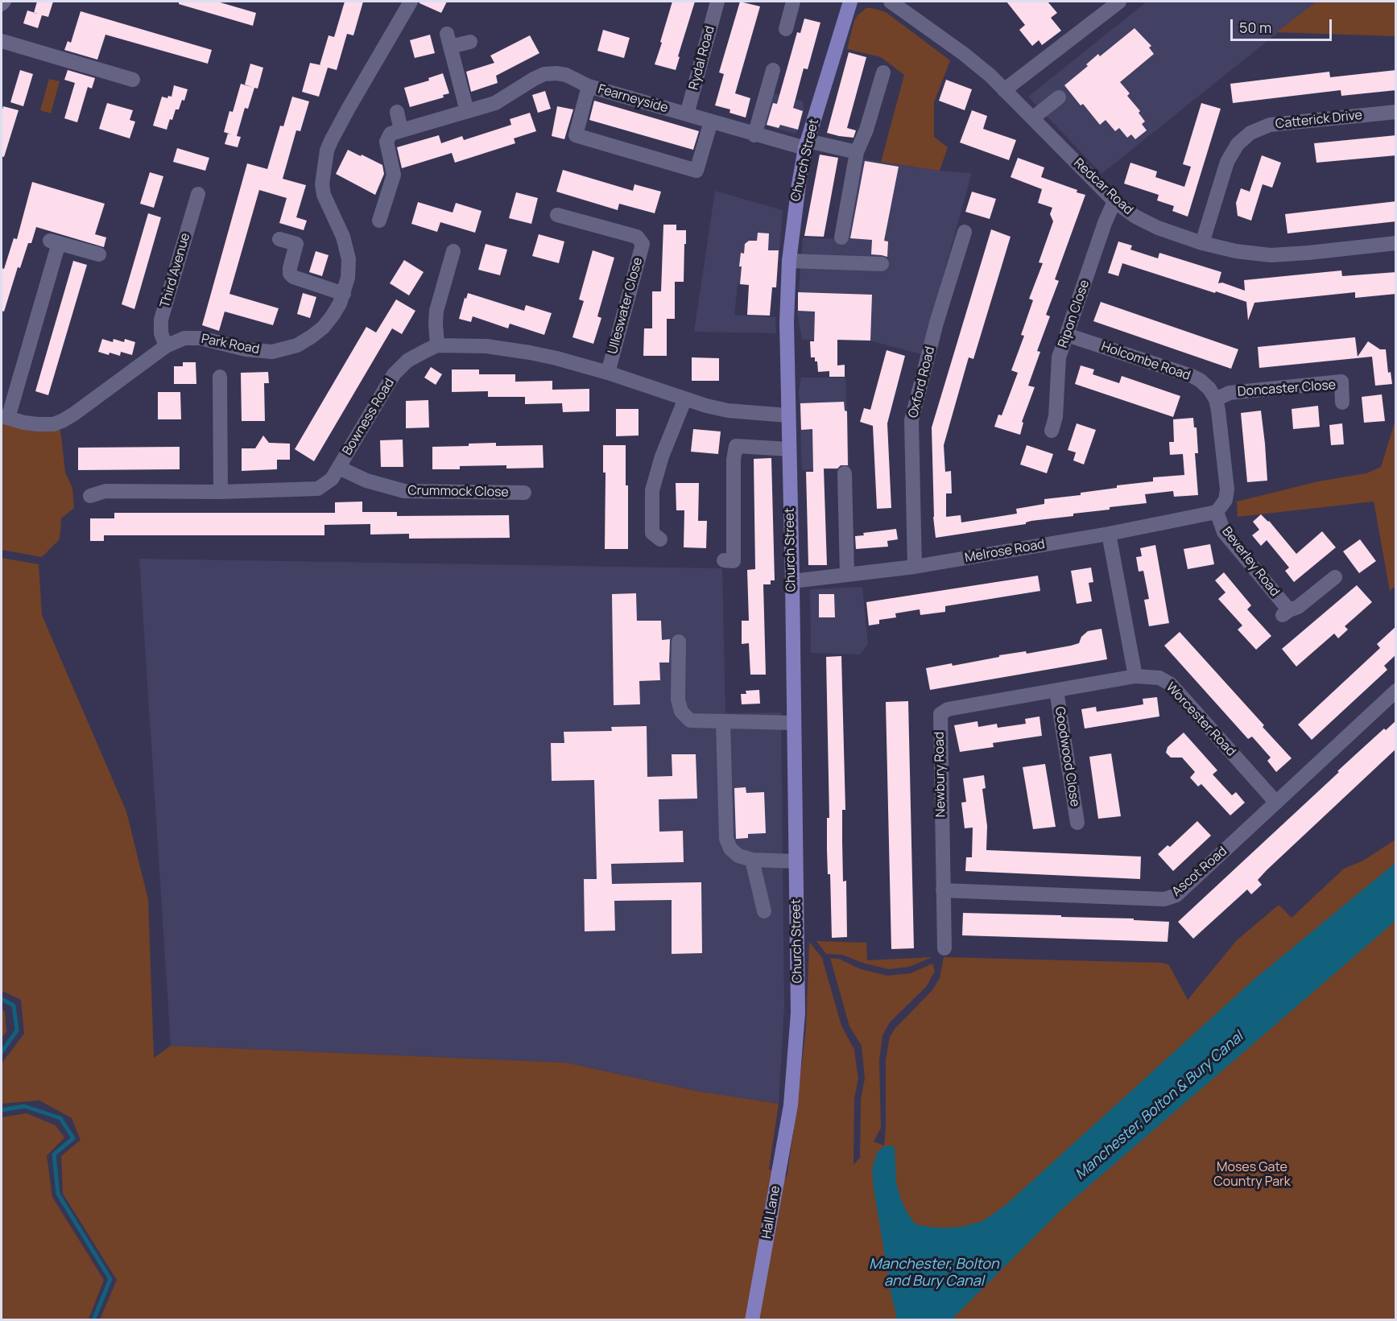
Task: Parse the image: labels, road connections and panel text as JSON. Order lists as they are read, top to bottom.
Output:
{
  "streets": {
    "main road": ["Church Street", "Hall Lane"],
    "street": [
      "Rydal Road",
      "Fearneyside",
      "Catterick Drive",
      "Redcar Road",
      "Third Avenue",
      "Ulleswater Close",
      "Ripon Close",
      "Park Road",
      "Holcombe Road",
      "Oxford Road",
      "Doncaster Close",
      "Bowness Road",
      "Crummock Close",
      "Melrose Road",
      "Beverley Road",
      "Worcester Road",
      "Goodwood Close",
      "Newbury Road",
      "Ascot Road"
    ]
  },
  "crossings": [
    ["Rydal Road", "Fearneyside"],
    ["Fearneyside", "Church Street"],
    ["Catterick Drive", "Redcar Road"],
    ["Church Street", "Bowness Road"],
    ["Church Street", "Melrose Road"],
    ["Church Street", "Hall Lane"],
    ["Redcar Road", "Ripon Close"],
    ["Third Avenue", "Park Road"],
    ["Ulleswater Close", "Bowness Road"],
    ["Ripon Close", "Holcombe Road"],
    ["Holcombe Road", "Doncaster Close"],
    ["Oxford Road", "Melrose Road"],
    ["Bowness Road", "Crummock Close"],
    ["Melrose Road", "Beverley Road"],
    ["Worcester Road", "Newbury Road"],
    ["Worcester Road", "Ascot Road"],
    ["Goodwood Close", "Newbury Road"],
    ["Newbury Road", "Ascot Road"]
  ],
  "water": ["Manchester, Bolton & Bury Canal", "Manchester, Bolton and Bury Canal"],
  "parks": ["Moses Gate Country Park"],
  "scale_bar": "50 m"
}
